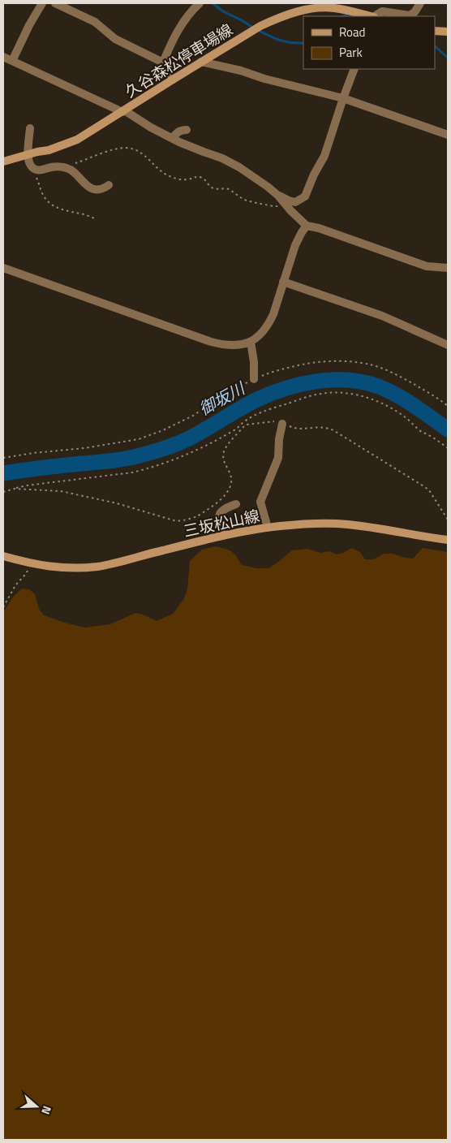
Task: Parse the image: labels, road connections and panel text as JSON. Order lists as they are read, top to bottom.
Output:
{
  "streets": {
    "main road": ["久谷森松停車場線", "三坂松山線"]
  },
  "water": ["御坂川"],
  "legend": ["Road", "Park"],
  "north": "right"
}
